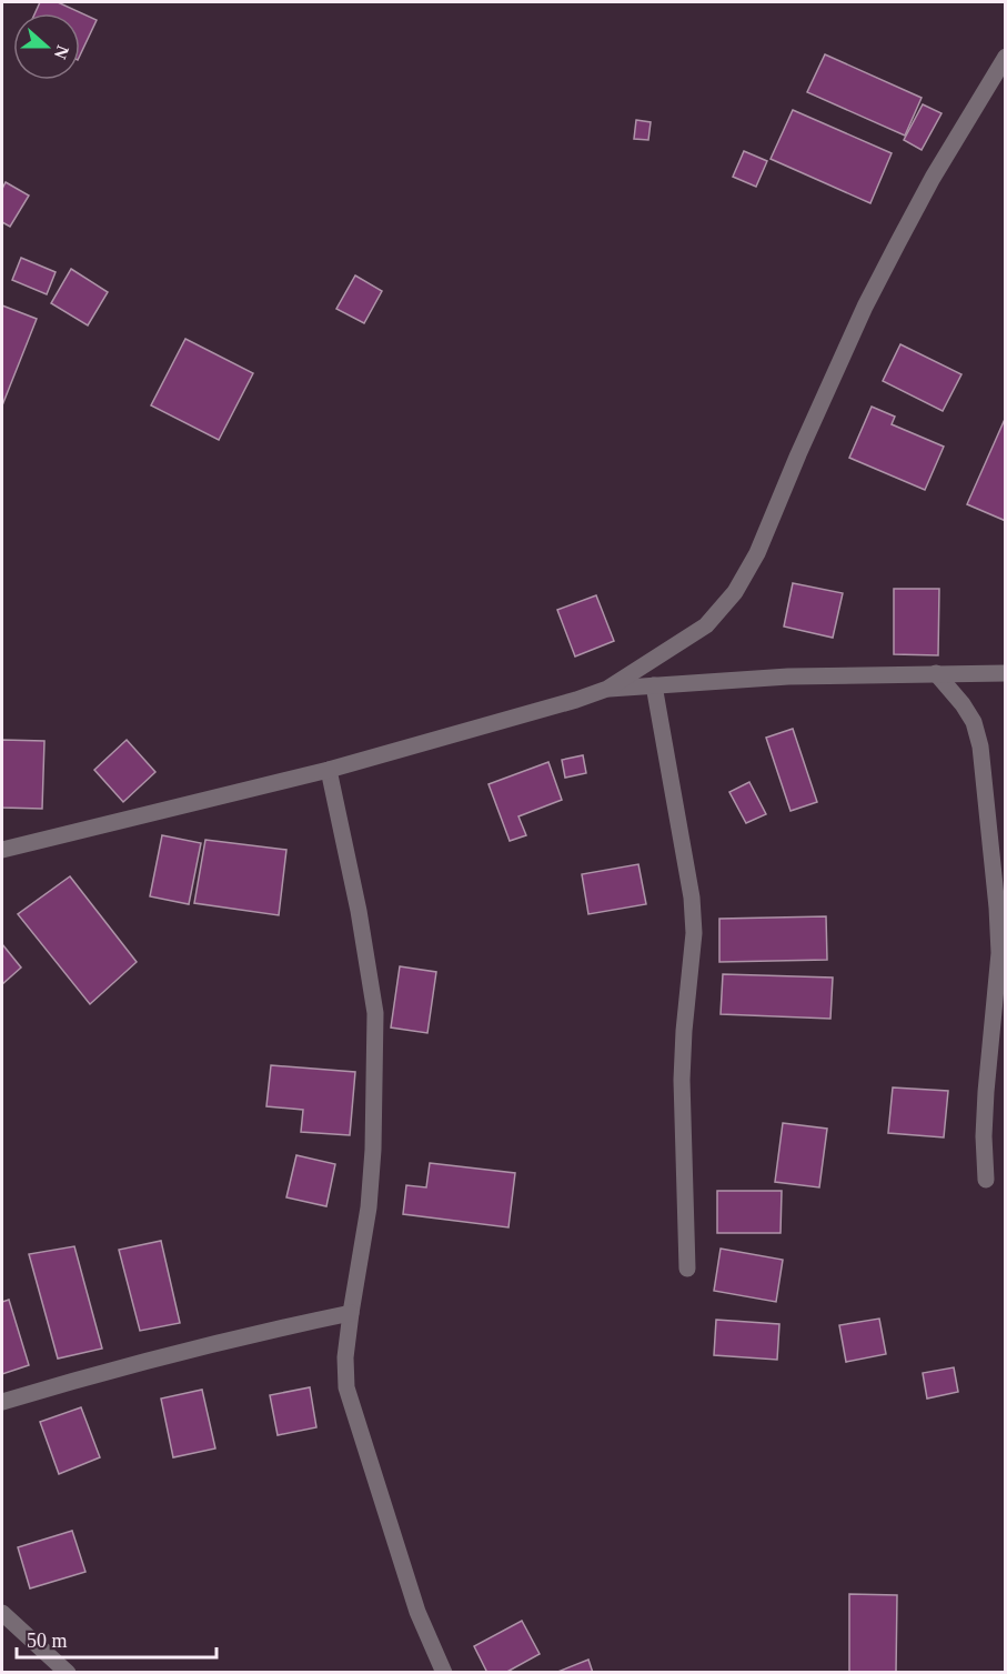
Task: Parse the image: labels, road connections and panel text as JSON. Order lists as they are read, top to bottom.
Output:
{
  "scale_bar": "50 m",
  "north": "right"
}
